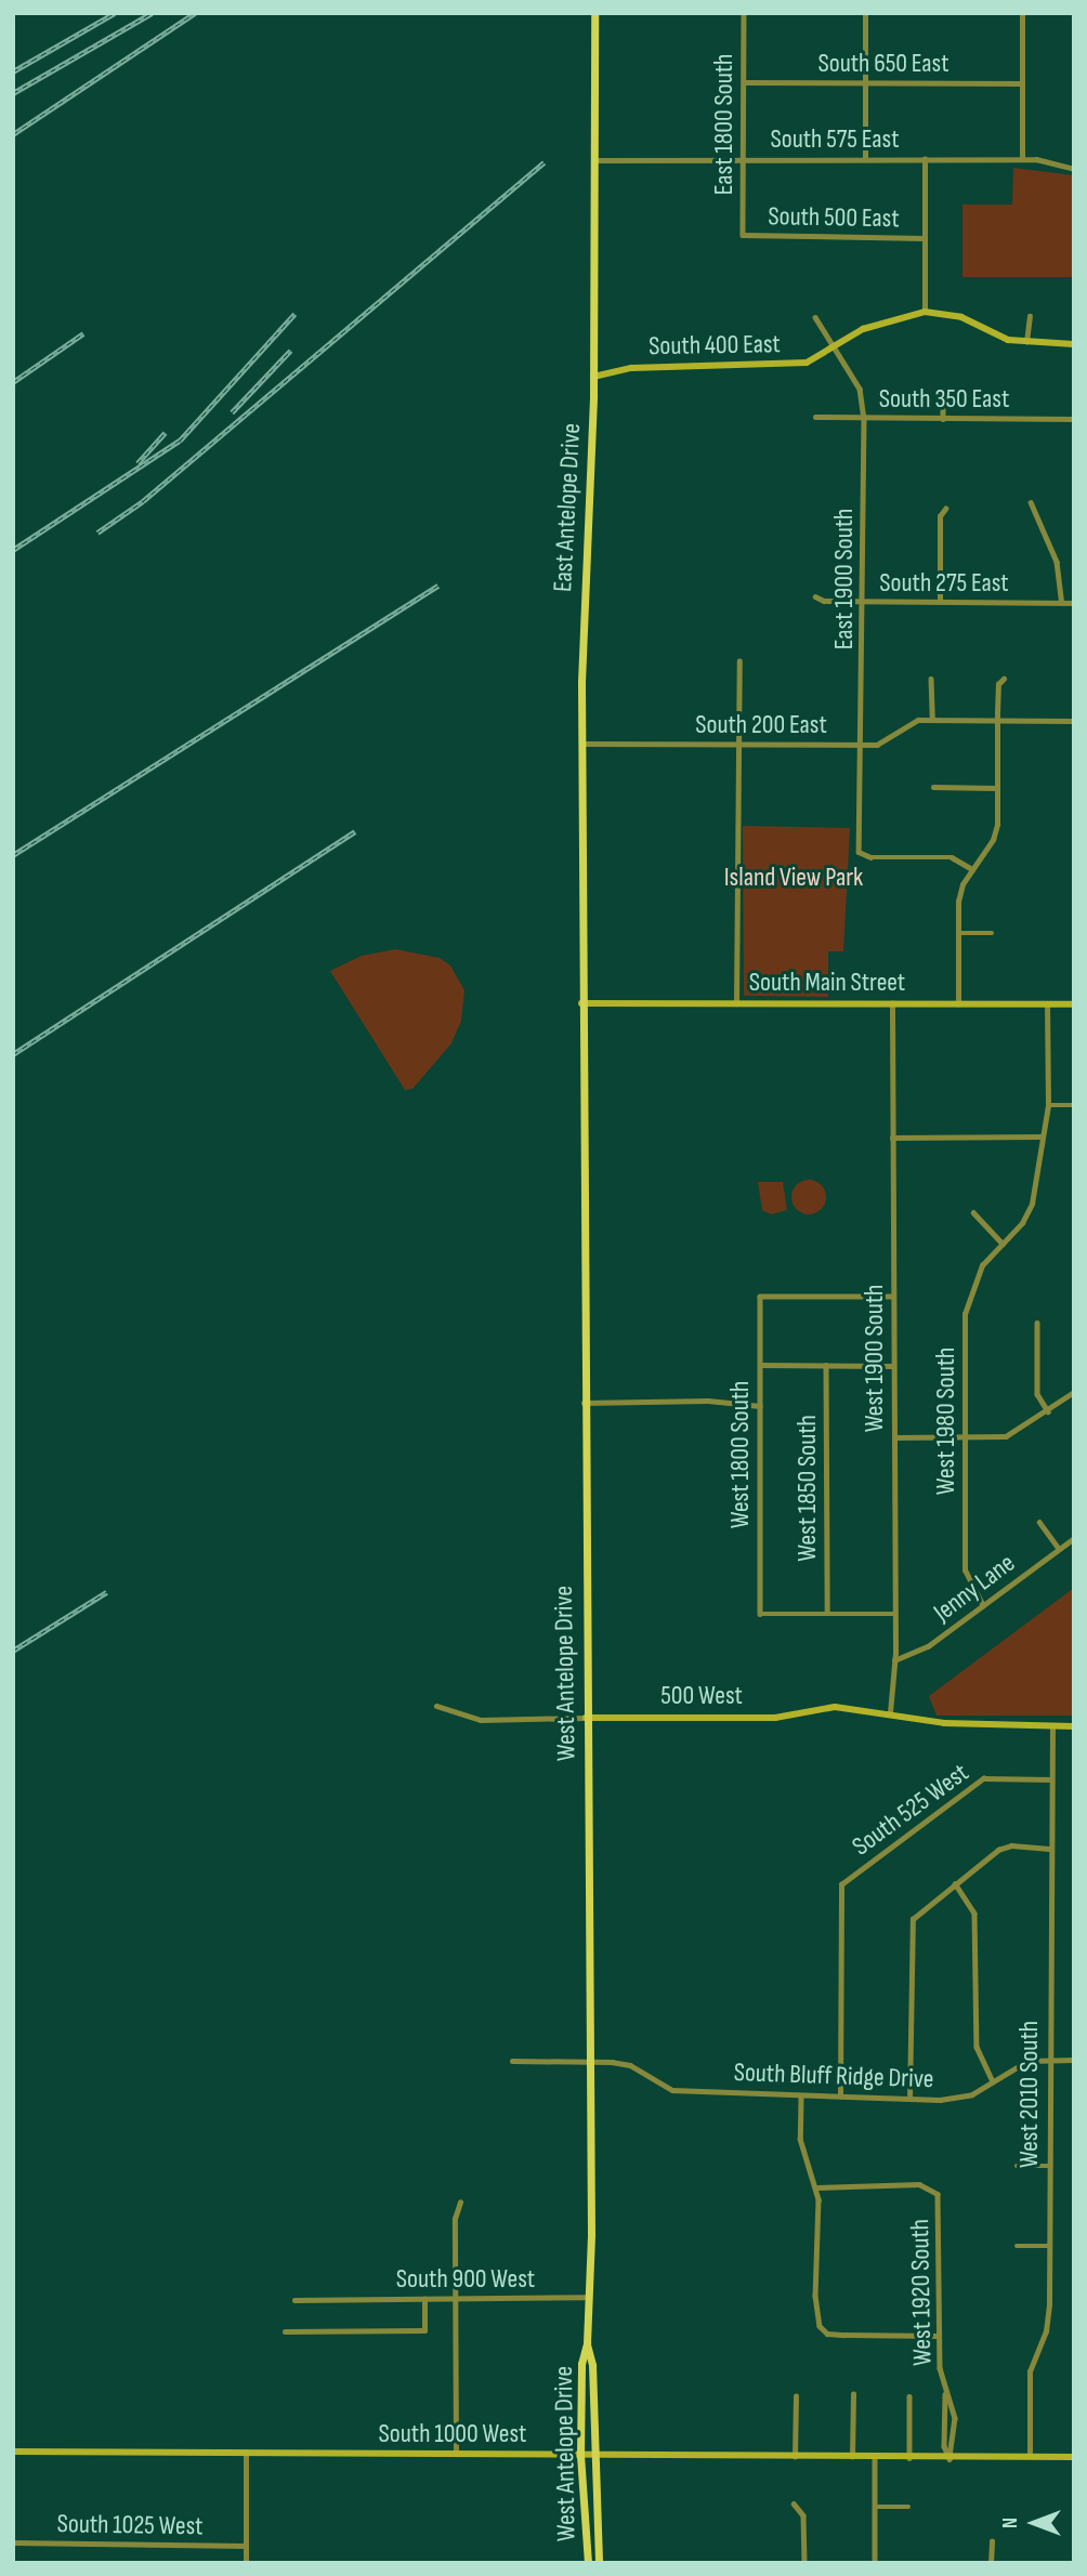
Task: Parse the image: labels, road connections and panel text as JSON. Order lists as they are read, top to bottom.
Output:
{
  "streets": {
    "main road": ["East Antelope Drive", "West Antelope Drive"],
    "street": [
      "South 650 East",
      "East 1800 South",
      "South 575 East",
      "South 500 East",
      "South 400 East",
      "South 350 East",
      "East 1900 South",
      "South 275 East",
      "South 200 East",
      "South Main Street",
      "West 1900 South",
      "West 1980 South",
      "West 1800 South",
      "West 1850 South",
      "Jenny Lane",
      "500 West",
      "South 525 West",
      "South Bluff Ridge Drive",
      "West 2010 South",
      "South 900 West",
      "West 1920 South",
      "South 1000 West",
      "South 1025 West"
    ]
  },
  "crossings": [
    ["South 650 East", "East 1800 South"],
    ["East 1800 South", "South 575 East"],
    ["East 1800 South", "South 500 East"],
    ["South 575 East", "East Antelope Drive"],
    ["South 400 East", "East Antelope Drive"],
    ["South 400 East", "East 1900 South"],
    ["South 350 East", "East 1900 South"],
    ["East Antelope Drive", "South 200 East"],
    ["East Antelope Drive", "South Main Street"],
    ["East Antelope Drive", "West Antelope Drive"],
    ["East 1900 South", "South 275 East"],
    ["East 1900 South", "South 200 East"],
    ["South Main Street", "West 1900 South"],
    ["South Main Street", "West 1980 South"],
    ["South Main Street", "West Antelope Drive"],
    ["West 1900 South", "West 1800 South"],
    ["West 1900 South", "Jenny Lane"],
    ["West 1900 South", "500 West"],
    ["West 1980 South", "Jenny Lane"],
    ["West 1800 South", "West 1850 South"],
    ["West Antelope Drive", "500 West"],
    ["West Antelope Drive", "South Bluff Ridge Drive"],
    ["West Antelope Drive", "South 900 West"],
    ["West Antelope Drive", "South 1000 West"],
    ["500 West", "West 2010 South"],
    ["South 525 West", "South Bluff Ridge Drive"],
    ["South 525 West", "West 2010 South"],
    ["South Bluff Ridge Drive", "West 2010 South"],
    ["West 2010 South", "South 1000 West"],
    ["West 1920 South", "South 1000 West"]
  ],
  "parks": ["Island View Park"],
  "north": "left"
}
